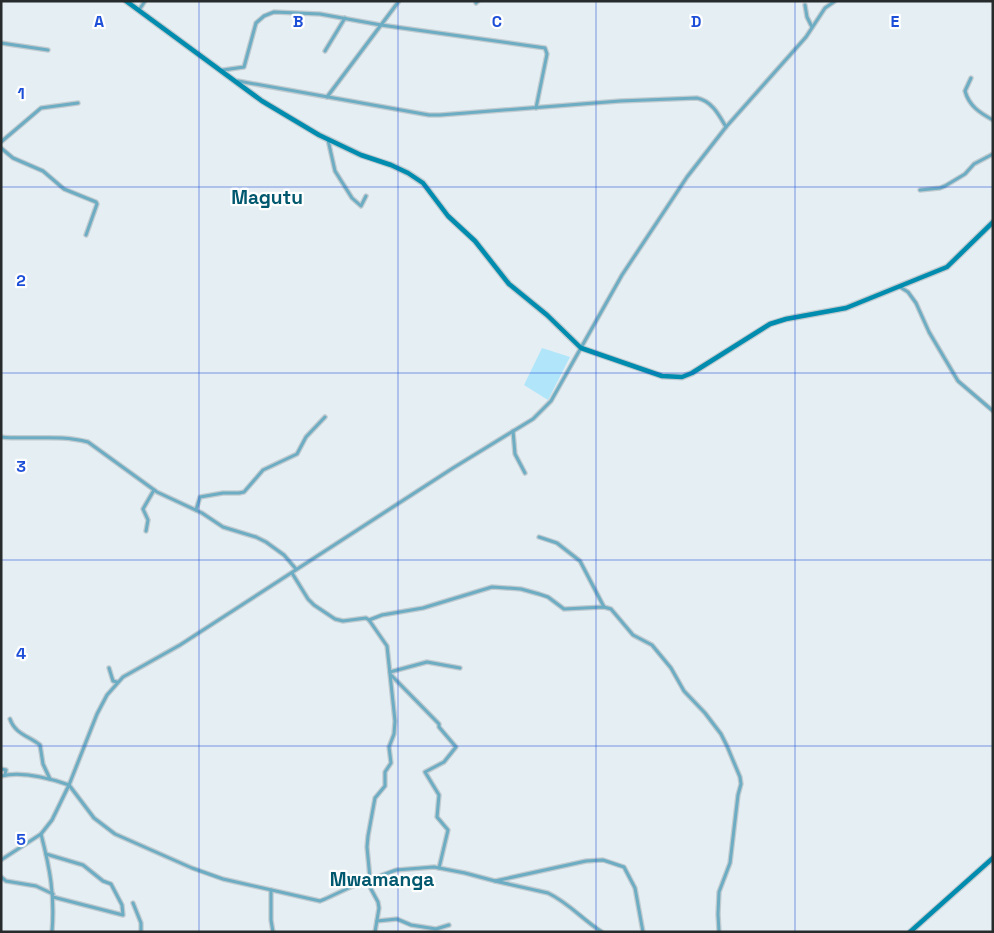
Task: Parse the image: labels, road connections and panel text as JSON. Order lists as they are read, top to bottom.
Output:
{
  "districts": ["Magutu", "Mwamanga"],
  "grid": {
    "columns": [
      "A",
      "B",
      "C",
      "D",
      "E"
    ],
    "rows": [
      "1",
      "2",
      "3",
      "4",
      "5"
    ]
  }
}
